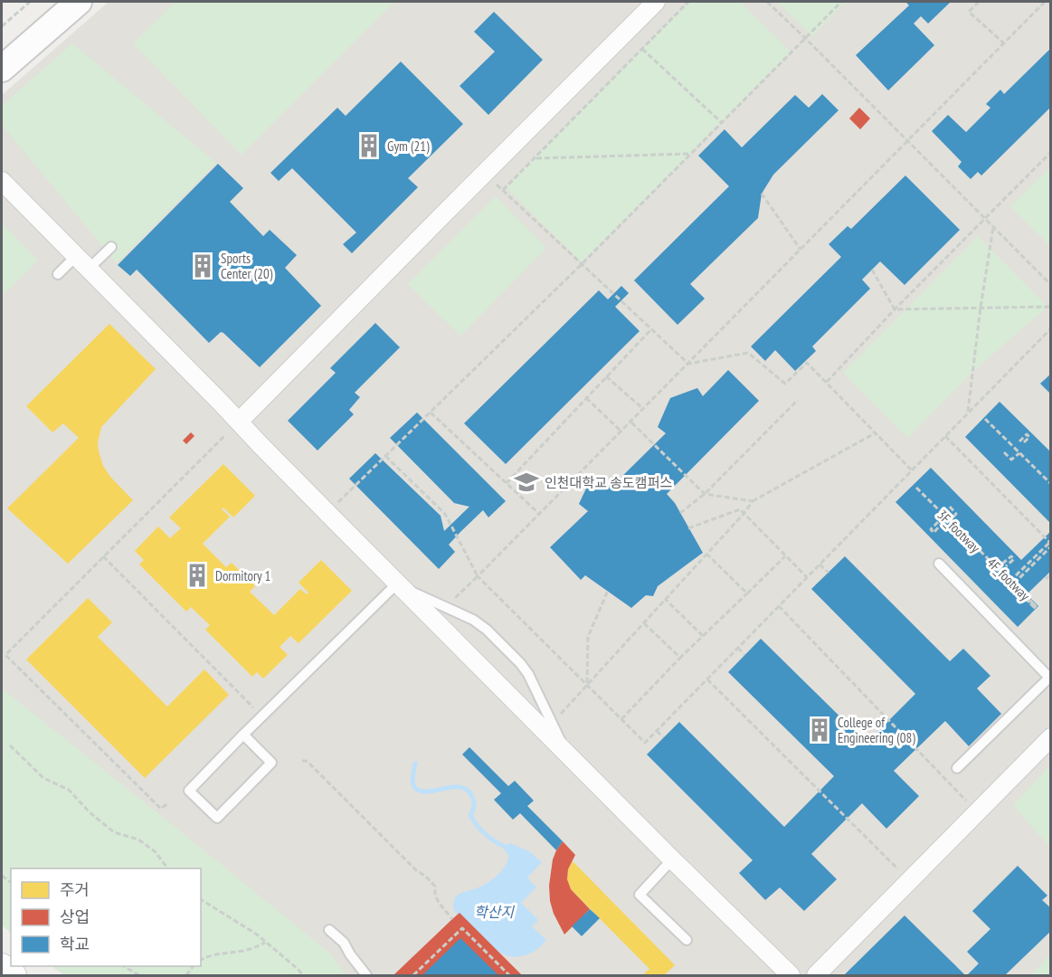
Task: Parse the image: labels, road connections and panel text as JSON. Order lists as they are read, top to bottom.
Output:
{
  "streets": {
    "path": ["3F_footway", "4F_footway"]
  },
  "crossings": [
    ["3F_footway", "4F_footway"]
  ],
  "water": ["학산지"],
  "places": {
    "building": [
      "Gym (21)",
      "Sports Center (20)",
      "Dormitory 1",
      "College of Engineering (08)"
    ],
    "school or university": ["인천대학교 송도캠퍼스"]
  },
  "legend": ["주거", "상업", "학교"]
}
